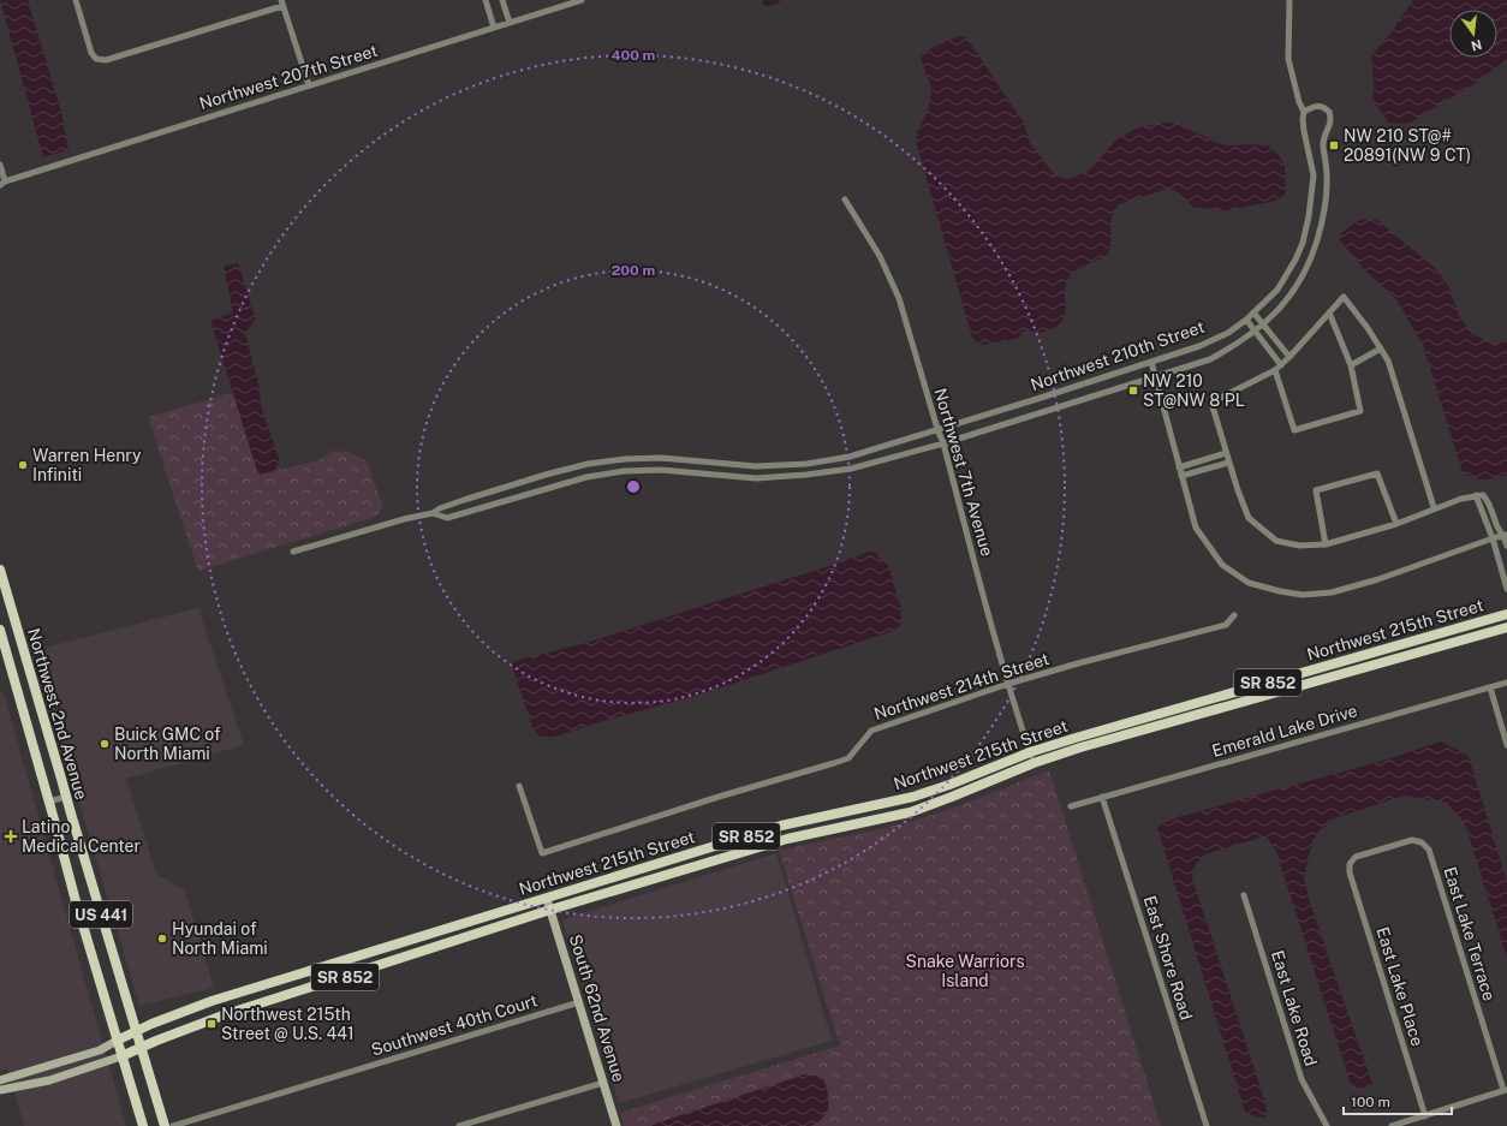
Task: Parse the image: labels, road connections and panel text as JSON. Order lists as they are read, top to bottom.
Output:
{
  "streets": {
    "main road": [
      "Northwest 215th Street",
      "SR 852",
      "Northwest 2nd Avenue",
      "US 441"
    ],
    "street": [
      "Northwest 207th Street",
      "Northwest 210th Street",
      "Northwest 7th Avenue",
      "Northwest 214th Street",
      "Emerald Lake Drive",
      "East Lake Terrace",
      "East Shore Road",
      "East Lake Place",
      "South 62nd Avenue",
      "East Lake Road",
      "Southwest 40th Court"
    ]
  },
  "crossings": [
    ["Northwest 210th Street", "Northwest 7th Avenue"],
    ["Northwest 7th Avenue", "Northwest 215th Street"],
    ["Northwest 7th Avenue", "Northwest 214th Street"],
    ["Northwest 215th Street", "Northwest 2nd Avenue"],
    ["Northwest 215th Street", "US 441"],
    ["Northwest 215th Street", "South 62nd Avenue"],
    ["Northwest 2nd Avenue", "US 441"],
    ["Emerald Lake Drive", "East Shore Road"],
    ["East Lake Terrace", "East Lake Place"],
    ["South 62nd Avenue", "Southwest 40th Court"]
  ],
  "parks": ["Snake Warriors Island"],
  "places": {
    "transit": ["NW 210 ST@# 20891(NW 9 CT)", "NW 210 ST@NW 8 PL", "Northwest 215th Street @ U.S. 441"],
    "other": ["Warren Henry Infiniti", "Buick GMC of North Miami", "Hyundai of North Miami"],
    "health": ["Latino Medical Center"]
  },
  "scale_bar": "100 m",
  "north": "bottom",
  "rings": ["400 m", "200 m"]
}
